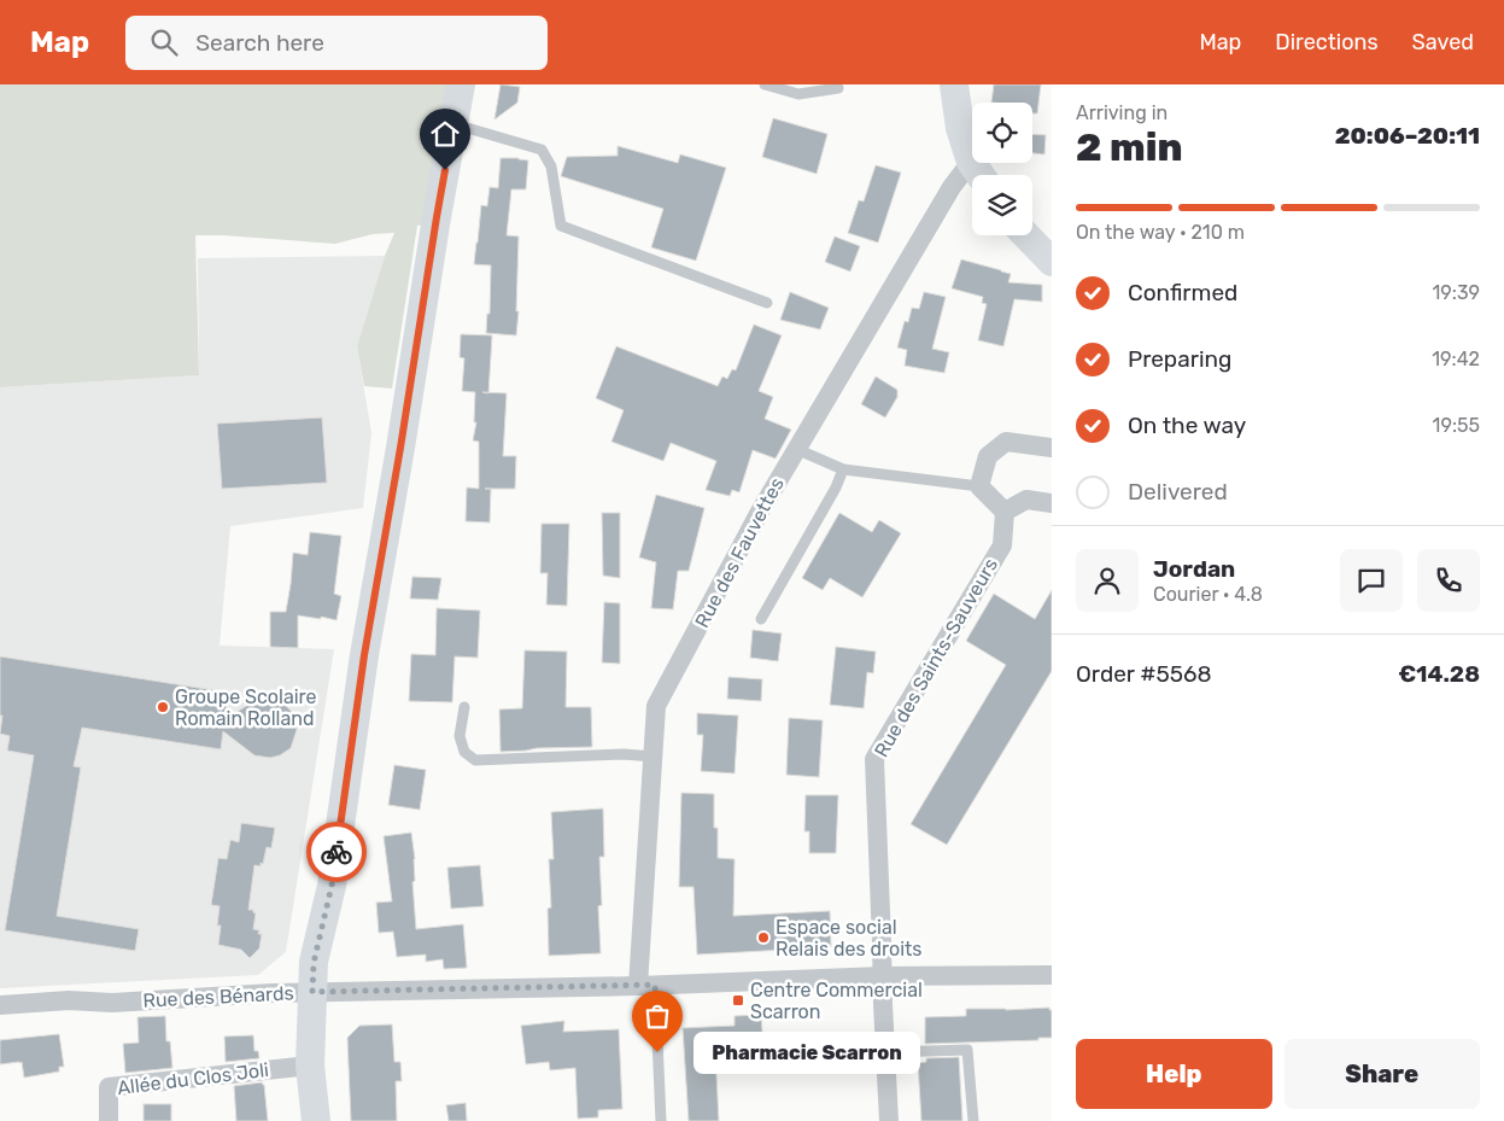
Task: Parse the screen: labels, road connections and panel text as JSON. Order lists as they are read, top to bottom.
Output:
{
  "streets": {
    "street": [
      "Rue des Fauvettes",
      "Rue des Saints-Sauveurs",
      "Rue des Bénards",
      "Allée du Clos Joli"
    ]
  },
  "crossings": [
    ["Rue des Fauvettes", "Rue des Bénards"],
    ["Rue des Saints-Sauveurs", "Rue des Bénards"]
  ],
  "places": {
    "other": ["Groupe Scolaire Romain Rolland", "Espace social Relais des droits", "Pharmacie Scarron"],
    "transit": ["Centre Commercial Scarron"]
  },
  "page": {
    "header": "Map",
    "search": "Search here",
    "nav": ["Map", "Directions", "Saved"],
    "heading": ["2 min", "Arriving in", "20:06–20:11"],
    "panel": [
      "Jordan",
      "Courier · 4.8",
      "Order #5568",
      "€14.28"
    ],
    "bar": "On the way · 210 m",
    "list": [
      ["Confirmed", "19:39"],
      ["Preparing", "19:42"],
      ["On the way", "19:55"],
      "Delivered"
    ],
    "buttons": ["Help", "Share"],
    "bubble": "Pharmacie Scarron"
  }
}
